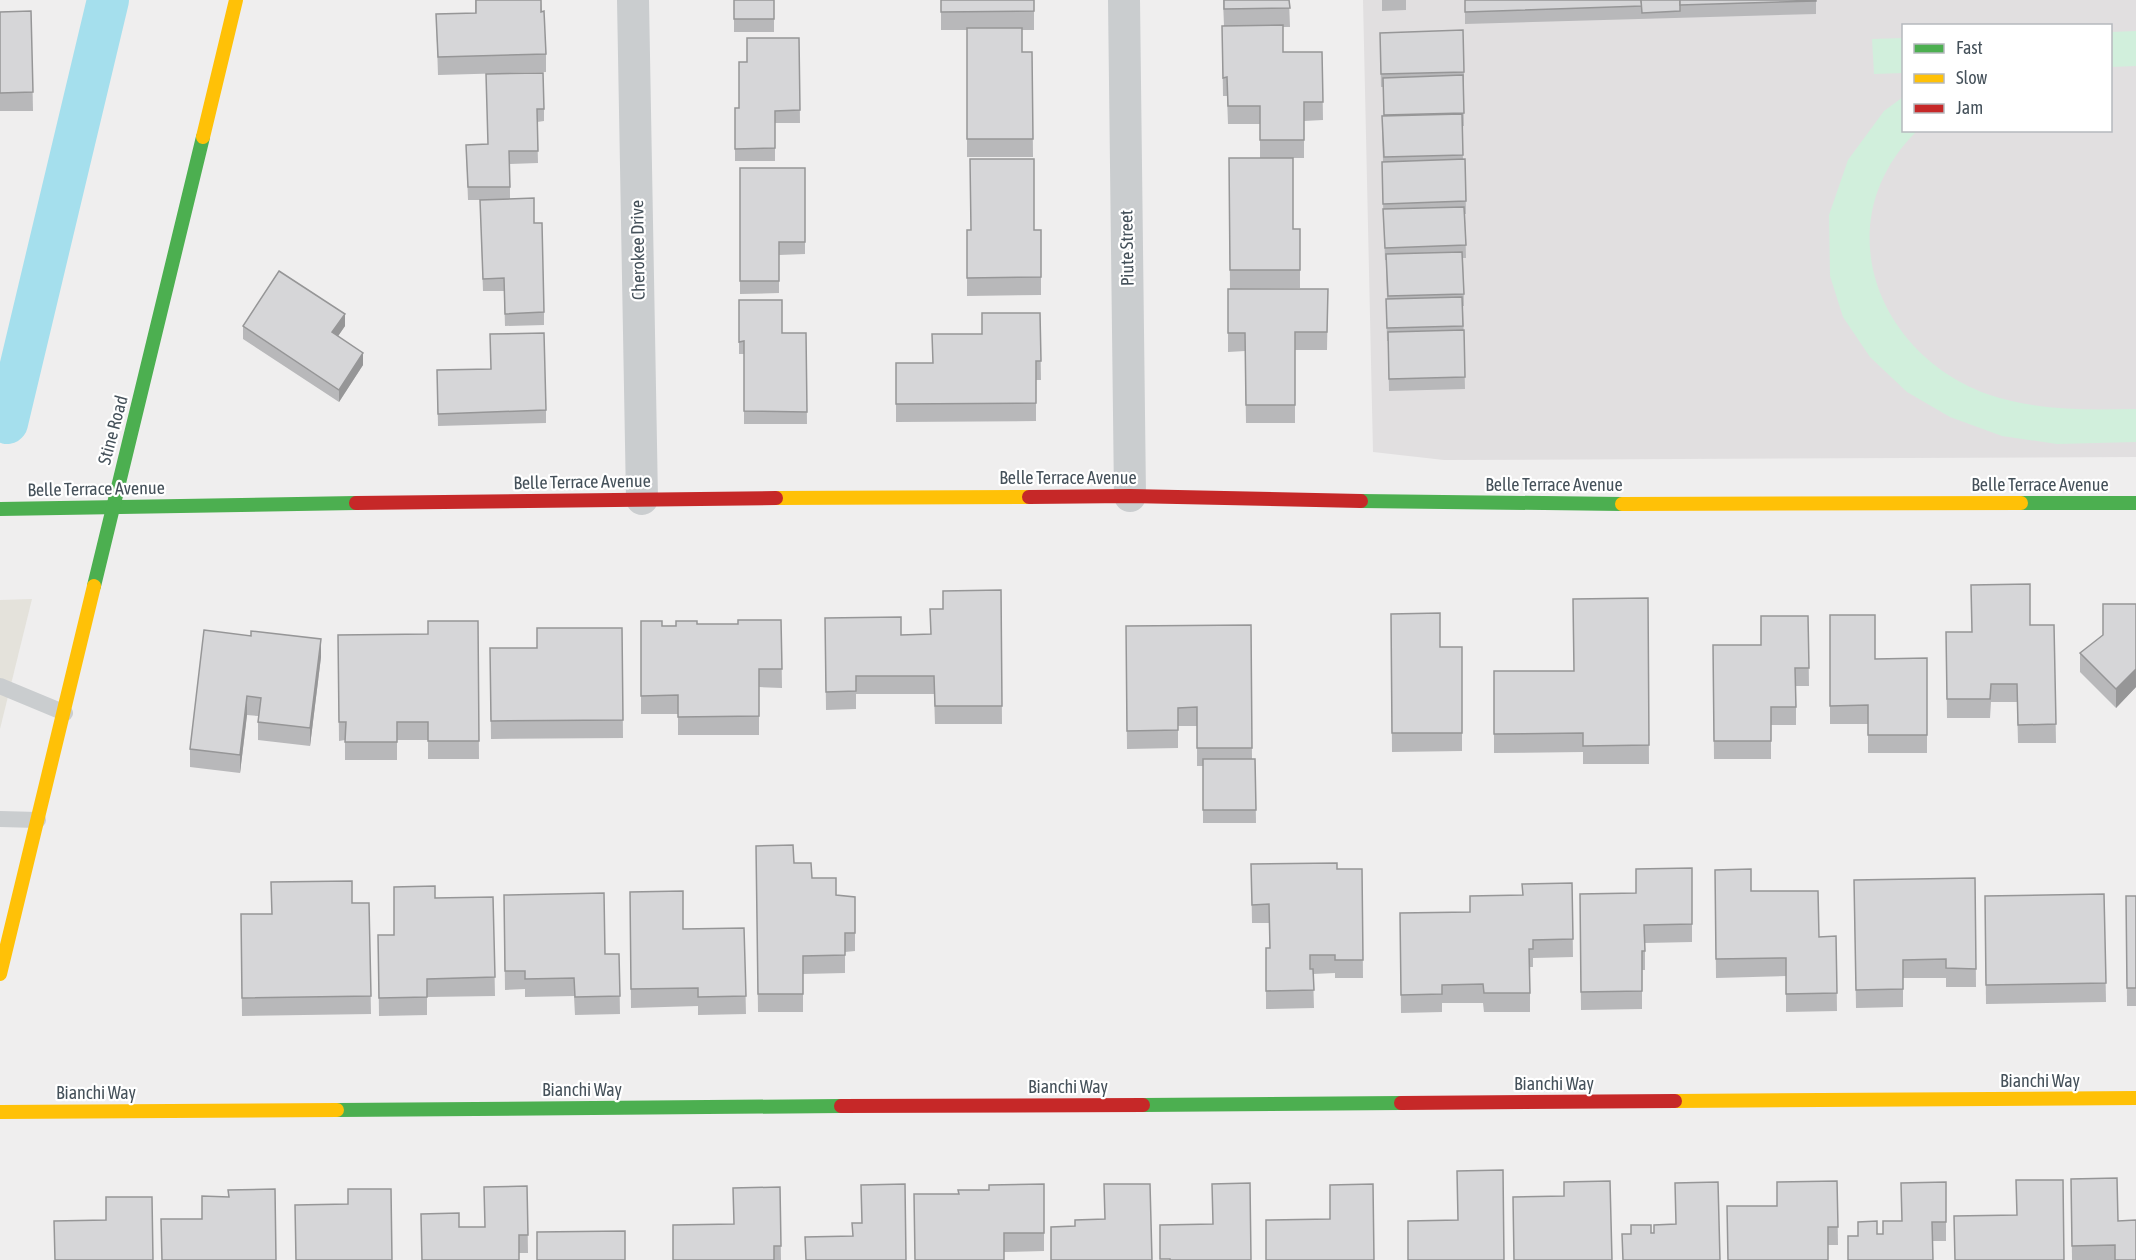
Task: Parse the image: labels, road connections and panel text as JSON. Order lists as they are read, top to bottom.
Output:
{
  "streets": {
    "street": [
      "Piute Street",
      "Cherokee Drive",
      "Stine Road",
      "Belle Terrace Avenue",
      "Bianchi Way"
    ]
  },
  "crossings": [
    ["Piute Street", "Belle Terrace Avenue"],
    ["Cherokee Drive", "Belle Terrace Avenue"],
    ["Stine Road", "Belle Terrace Avenue"]
  ],
  "legend": ["Fast", "Slow", "Jam"]
}
